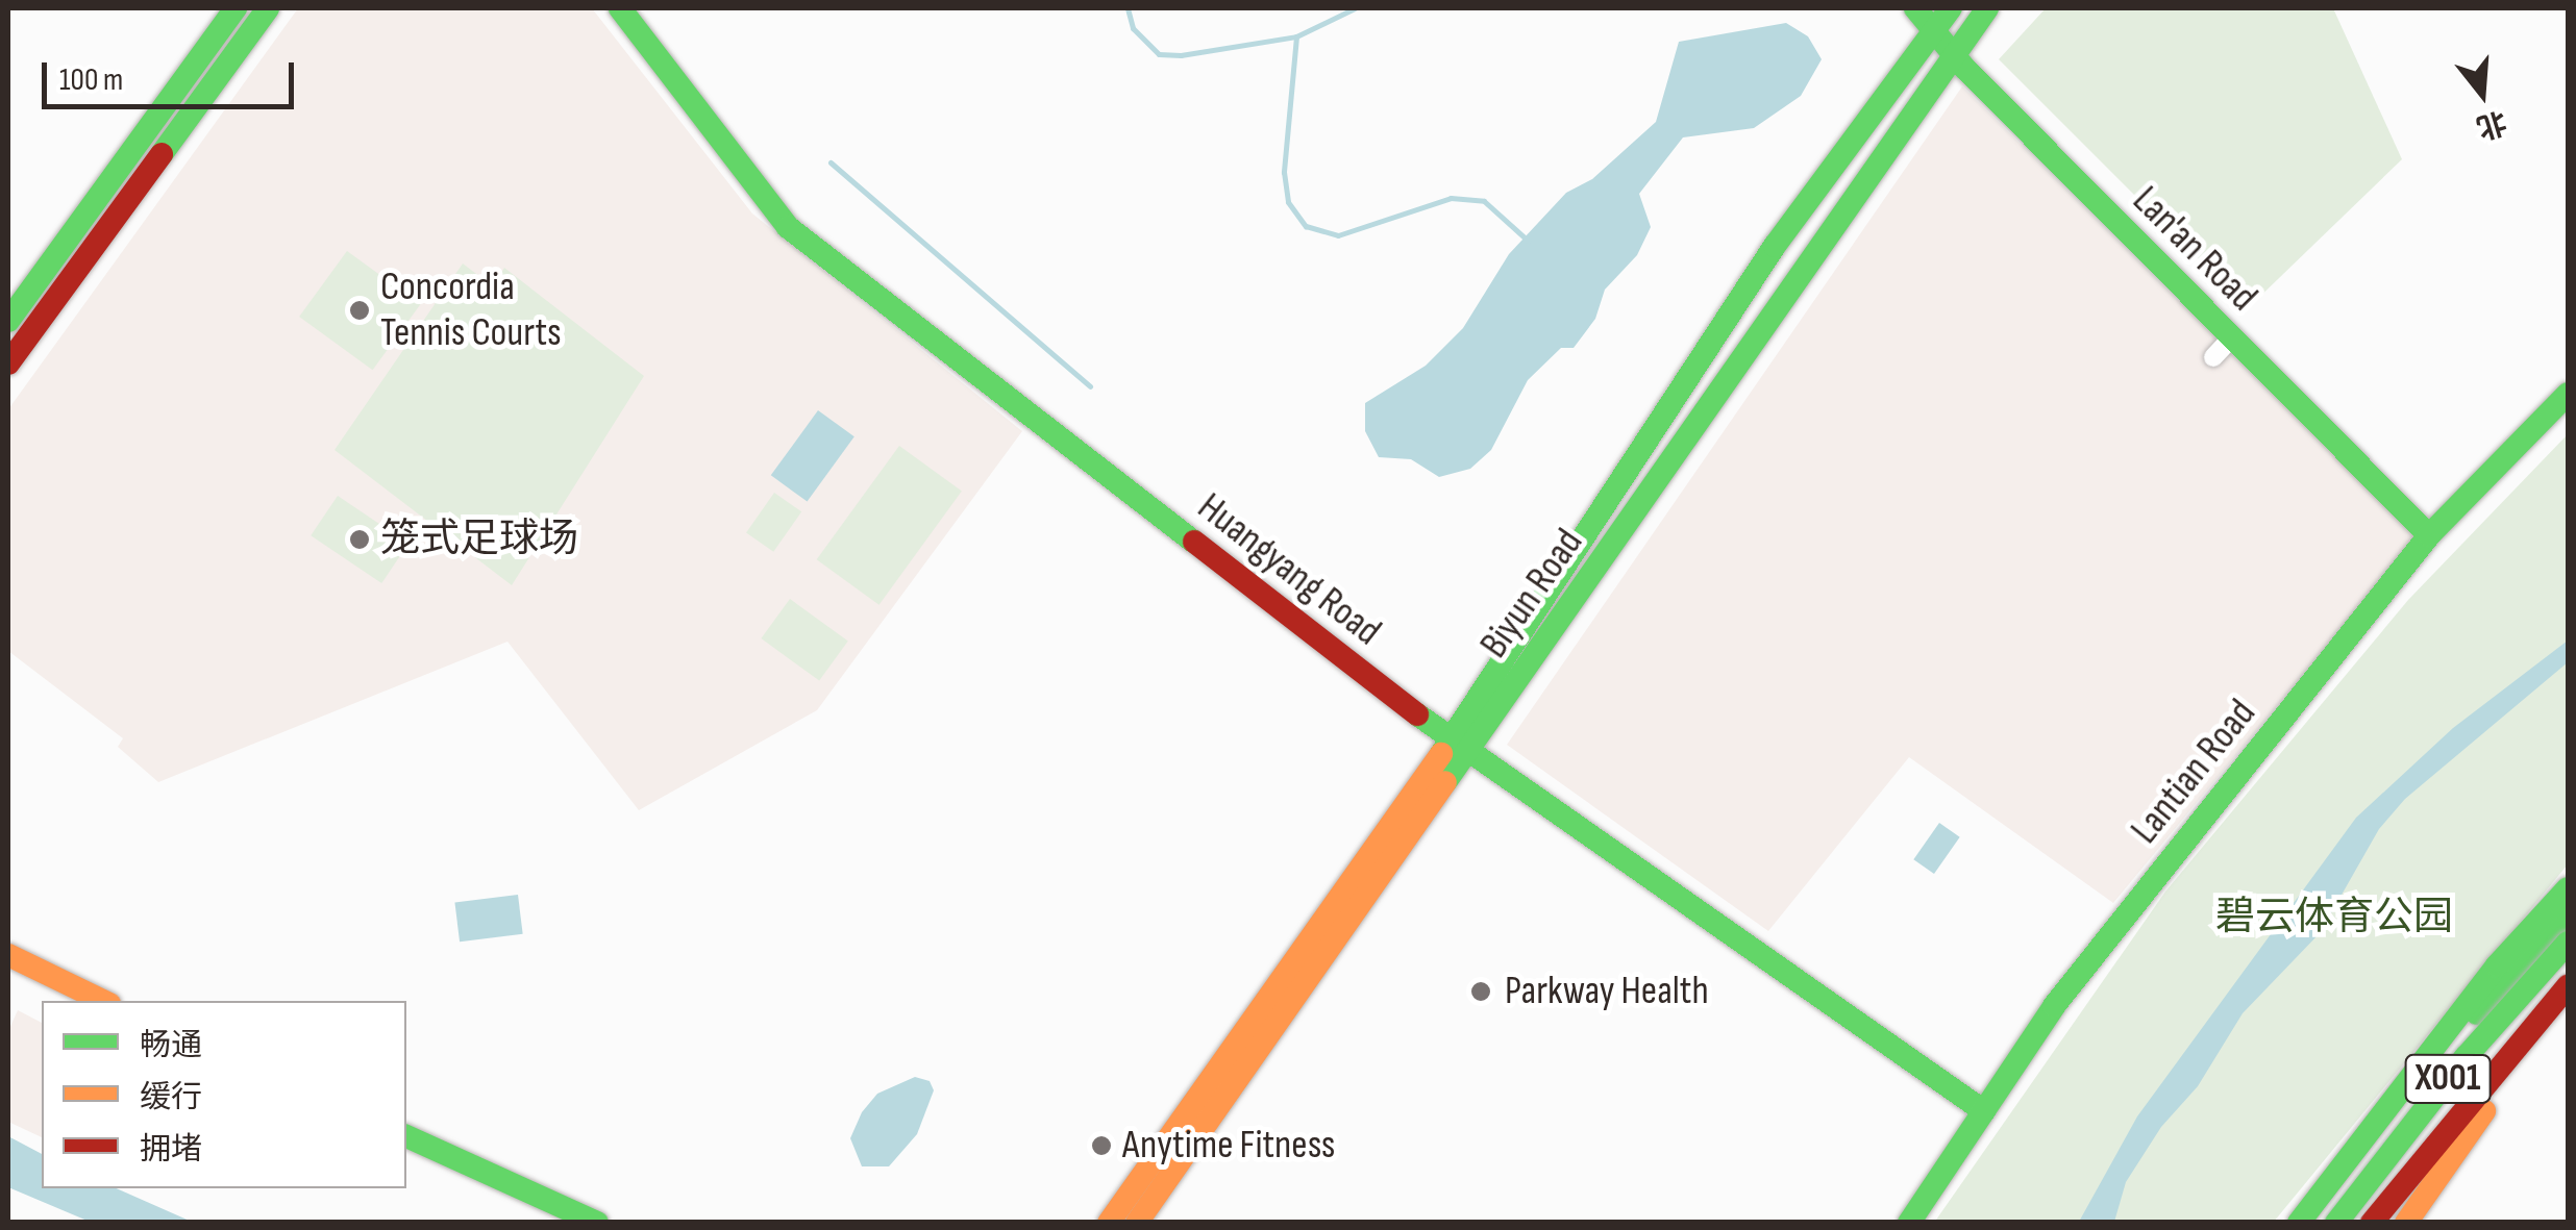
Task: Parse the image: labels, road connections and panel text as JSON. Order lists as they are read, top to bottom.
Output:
{
  "streets": {
    "main road": [
      "Lan'an Road",
      "Huangyang Road",
      "Biyun Road",
      "Lantian Road",
      "X001"
    ]
  },
  "crossings": [
    ["Lan'an Road", "Biyun Road"],
    ["Lan'an Road", "Lantian Road"],
    ["Huangyang Road", "Biyun Road"],
    ["Huangyang Road", "Lantian Road"]
  ],
  "parks": ["碧云体育公园"],
  "places": [
    "Concordia Tennis Courts",
    "笼式足球场",
    "Parkway Health",
    "Anytime Fitness"
  ],
  "legend": ["畅通", "缓行", "拥堵"],
  "scale_bar": "100 m",
  "north": "bottom"
}
